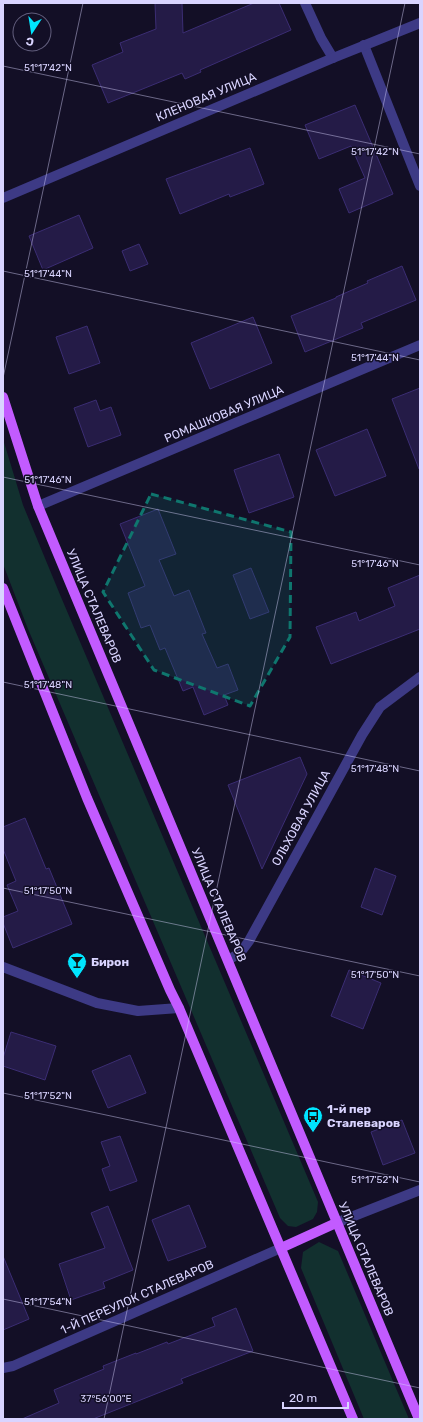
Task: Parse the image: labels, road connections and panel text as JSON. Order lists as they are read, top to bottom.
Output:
{
  "streets": {
    "main road": ["УЛИЦА СТАЛЕВАРОВ"],
    "street": [
      "КЛЕНОВАЯ УЛИЦА",
      "РОМАШКОВАЯ УЛИЦА",
      "ОЛЬХОВАЯ УЛИЦА",
      "1-Й ПЕРЕУЛОК СТАЛЕВАРОВ"
    ]
  },
  "crossings": [
    ["РОМАШКОВАЯ УЛИЦА", "УЛИЦА СТАЛЕВАРОВ"],
    ["УЛИЦА СТАЛЕВАРОВ", "ОЛЬХОВАЯ УЛИЦА"]
  ],
  "places": {
    "bar": ["Бирон"],
    "bus stop": ["1-й пер Сталеваров"]
  },
  "scale_bar": "20 m",
  "north": "bottom",
  "coordinates": [
    "51°17'42\"N",
    "51°17'44\"N",
    "51°17'46\"N",
    "51°17'48\"N",
    "51°17'50\"N",
    "51°17'52\"N",
    "51°17'54\"N",
    "37°56'00\"E"
  ]
}
